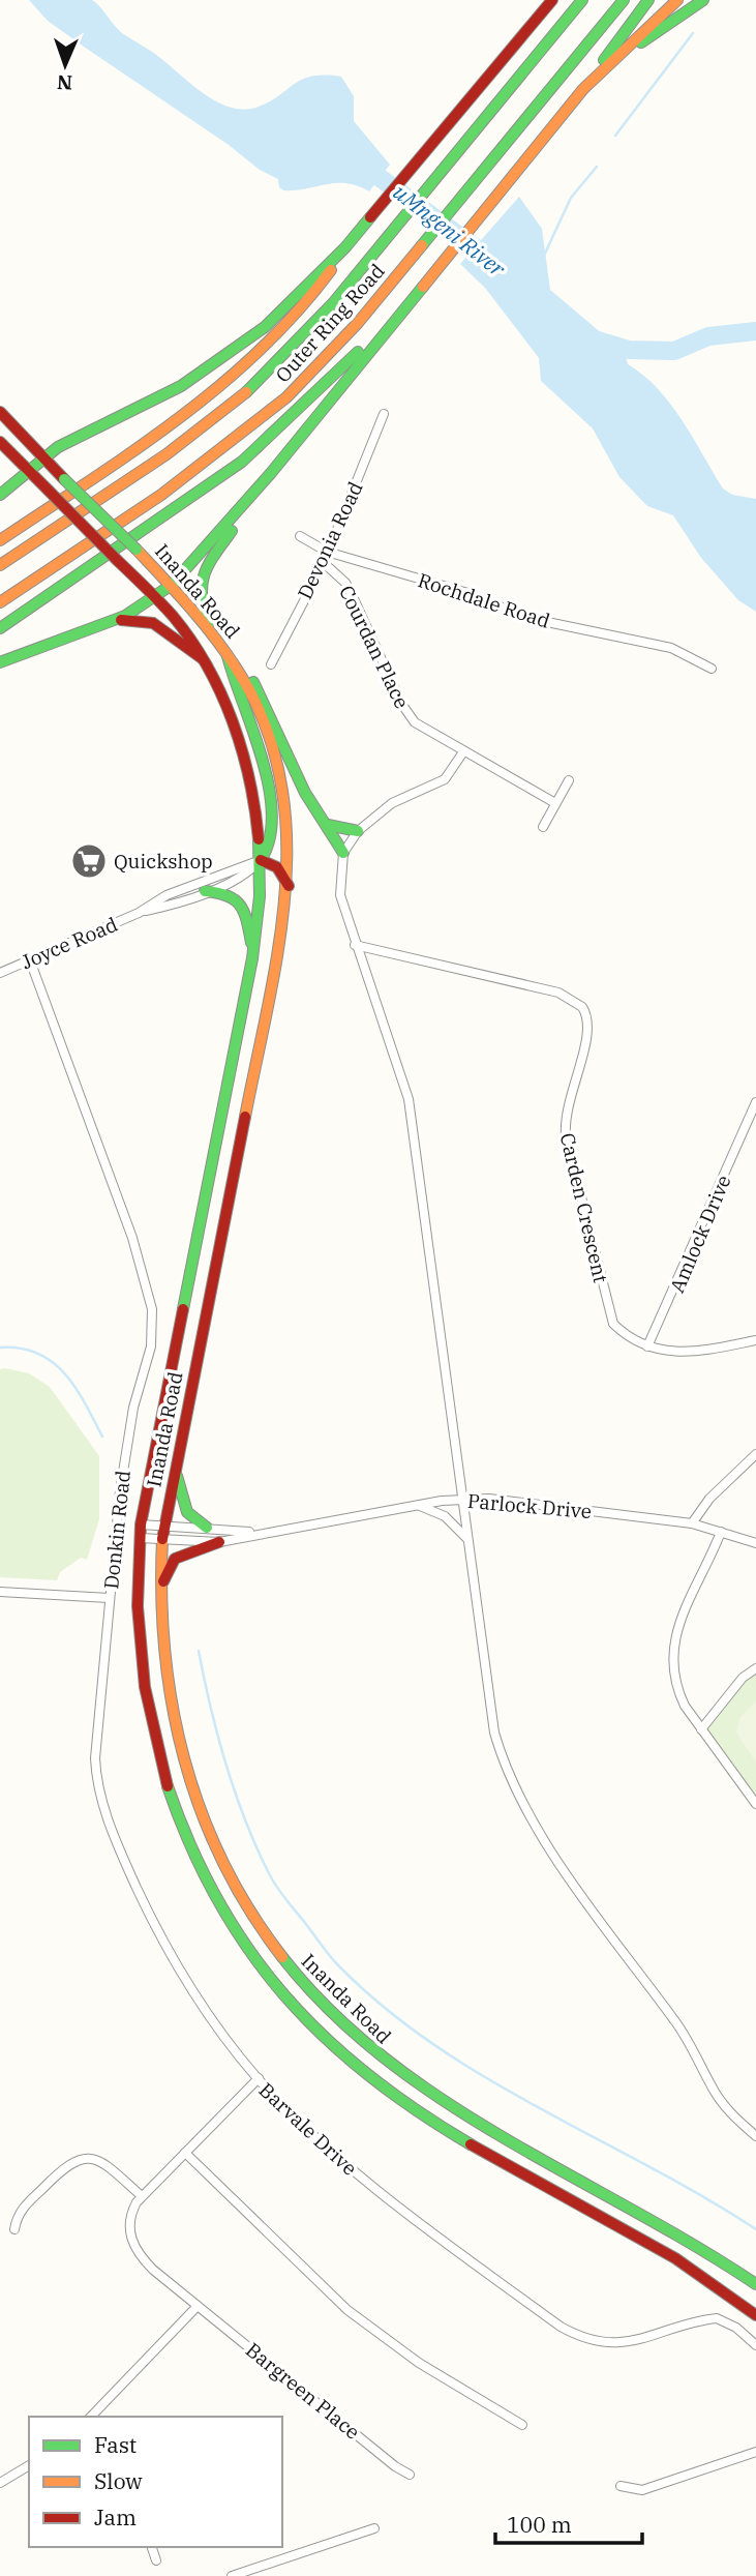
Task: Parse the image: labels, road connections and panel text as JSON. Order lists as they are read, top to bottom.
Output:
{
  "streets": {
    "main road": ["Outer Ring Road", "Inanda Road"],
    "street": [
      "Devonia Road",
      "Rochdale Road",
      "Courdan Place",
      "Joyce Road",
      "Carden Crescent",
      "Amlock Drive",
      "Parlock Drive",
      "Donkin Road",
      "Barvale Drive",
      "Bargreen Place"
    ]
  },
  "crossings": [
    ["Devonia Road", "Rochdale Road"],
    ["Devonia Road", "Courdan Place"],
    ["Inanda Road", "Joyce Road"],
    ["Inanda Road", "Parlock Drive"],
    ["Joyce Road", "Donkin Road"],
    ["Carden Crescent", "Amlock Drive"],
    ["Donkin Road", "Barvale Drive"],
    ["Barvale Drive", "Bargreen Place"]
  ],
  "water": ["uMngeni River"],
  "places": {
    "supermarket": ["Quickshop"]
  },
  "legend": ["Fast", "Slow", "Jam"],
  "scale_bar": "100 m",
  "north": "bottom"
}
